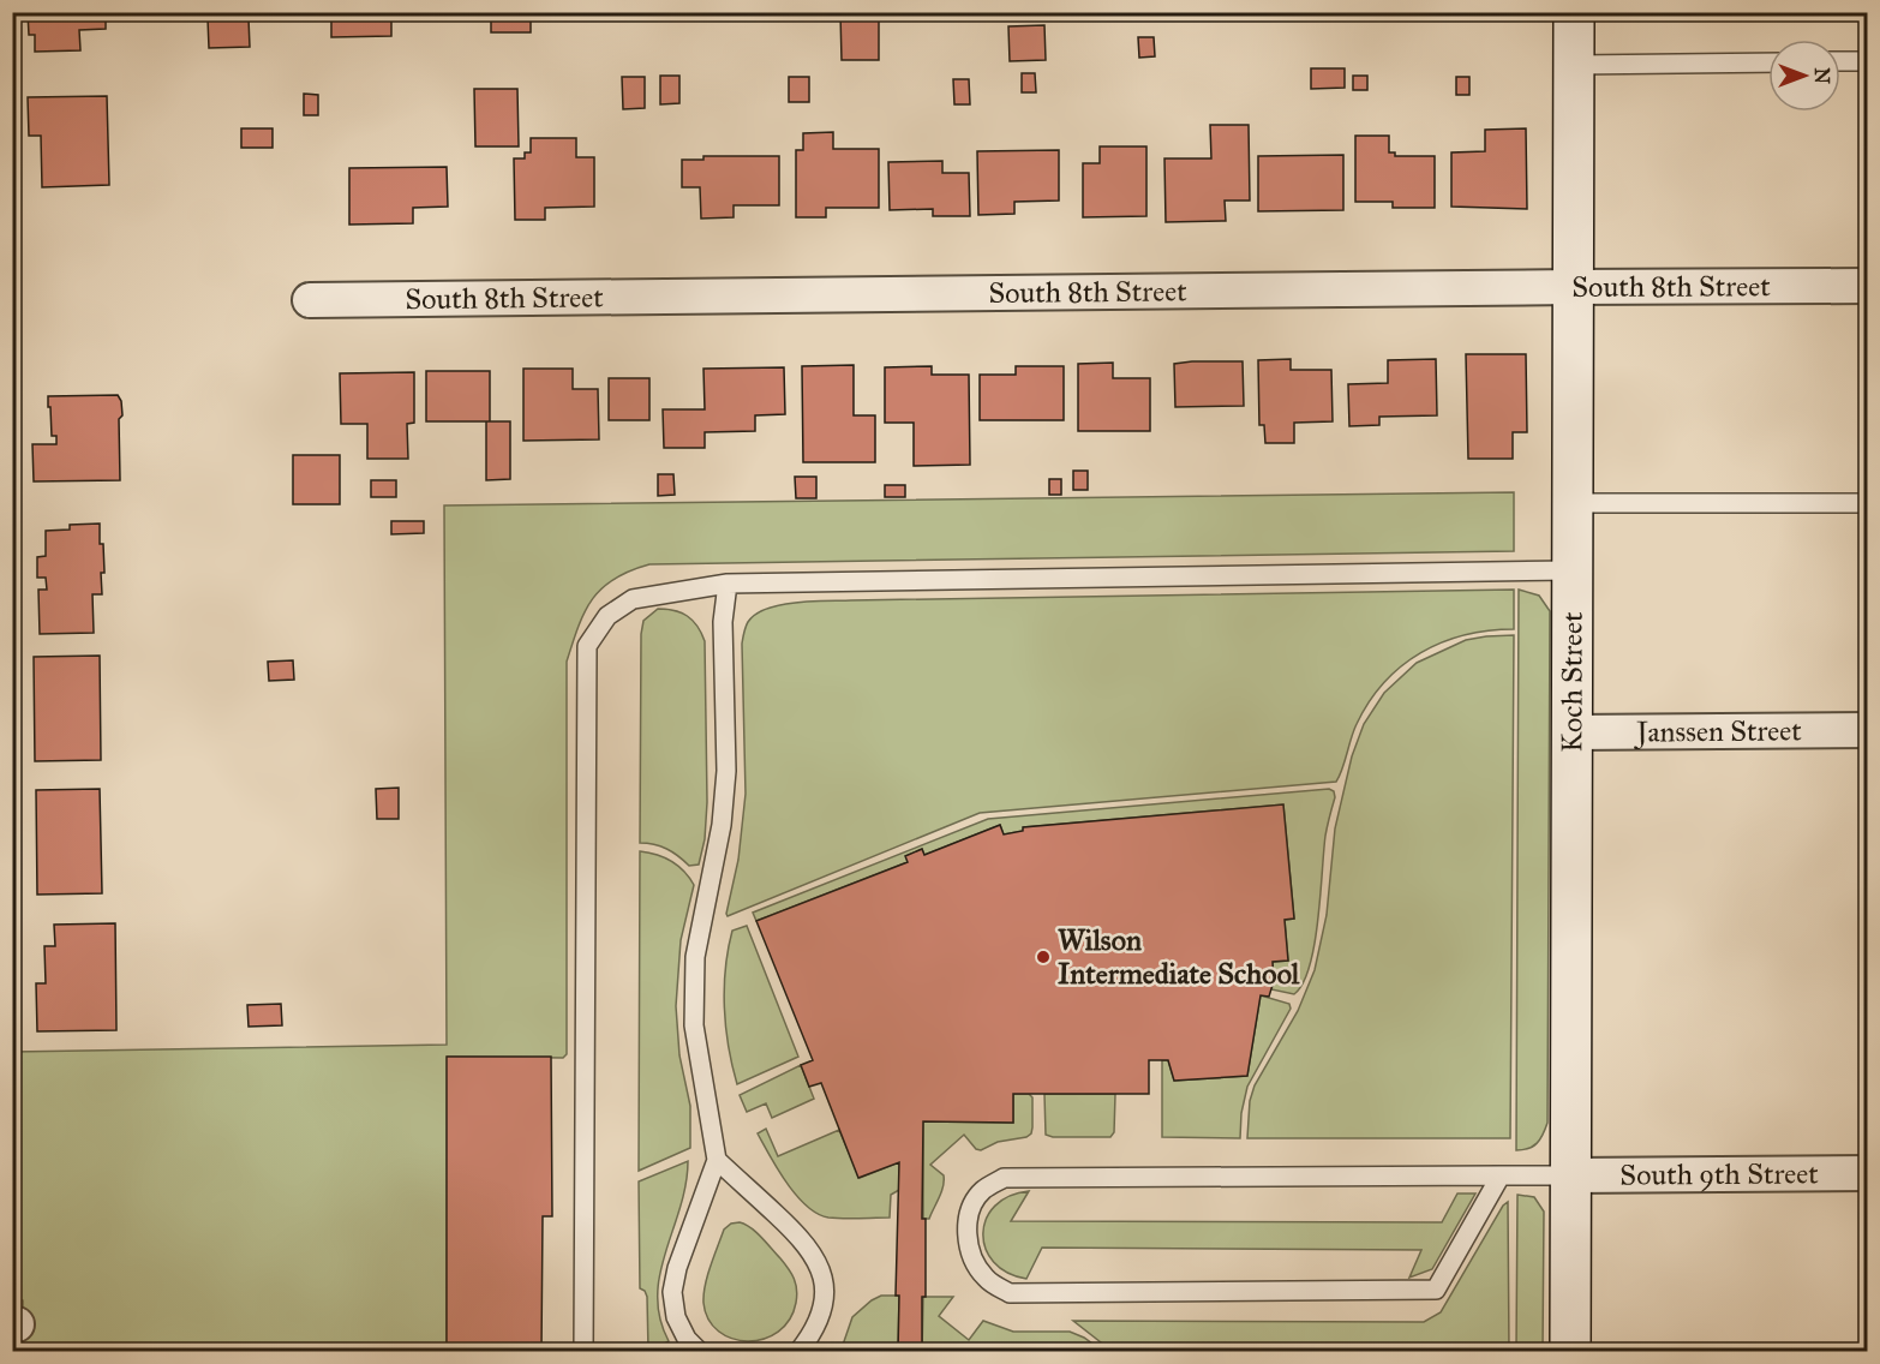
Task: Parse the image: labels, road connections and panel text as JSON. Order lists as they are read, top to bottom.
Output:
{
  "streets": {
    "street": [
      "South 8th Street",
      "Koch Street",
      "Janssen Street",
      "South 9th Street"
    ]
  },
  "crossings": [
    ["South 8th Street", "Koch Street"],
    ["Koch Street", "Janssen Street"],
    ["Koch Street", "South 9th Street"]
  ],
  "places": ["Wilson Intermediate School"],
  "north": "right"
}
